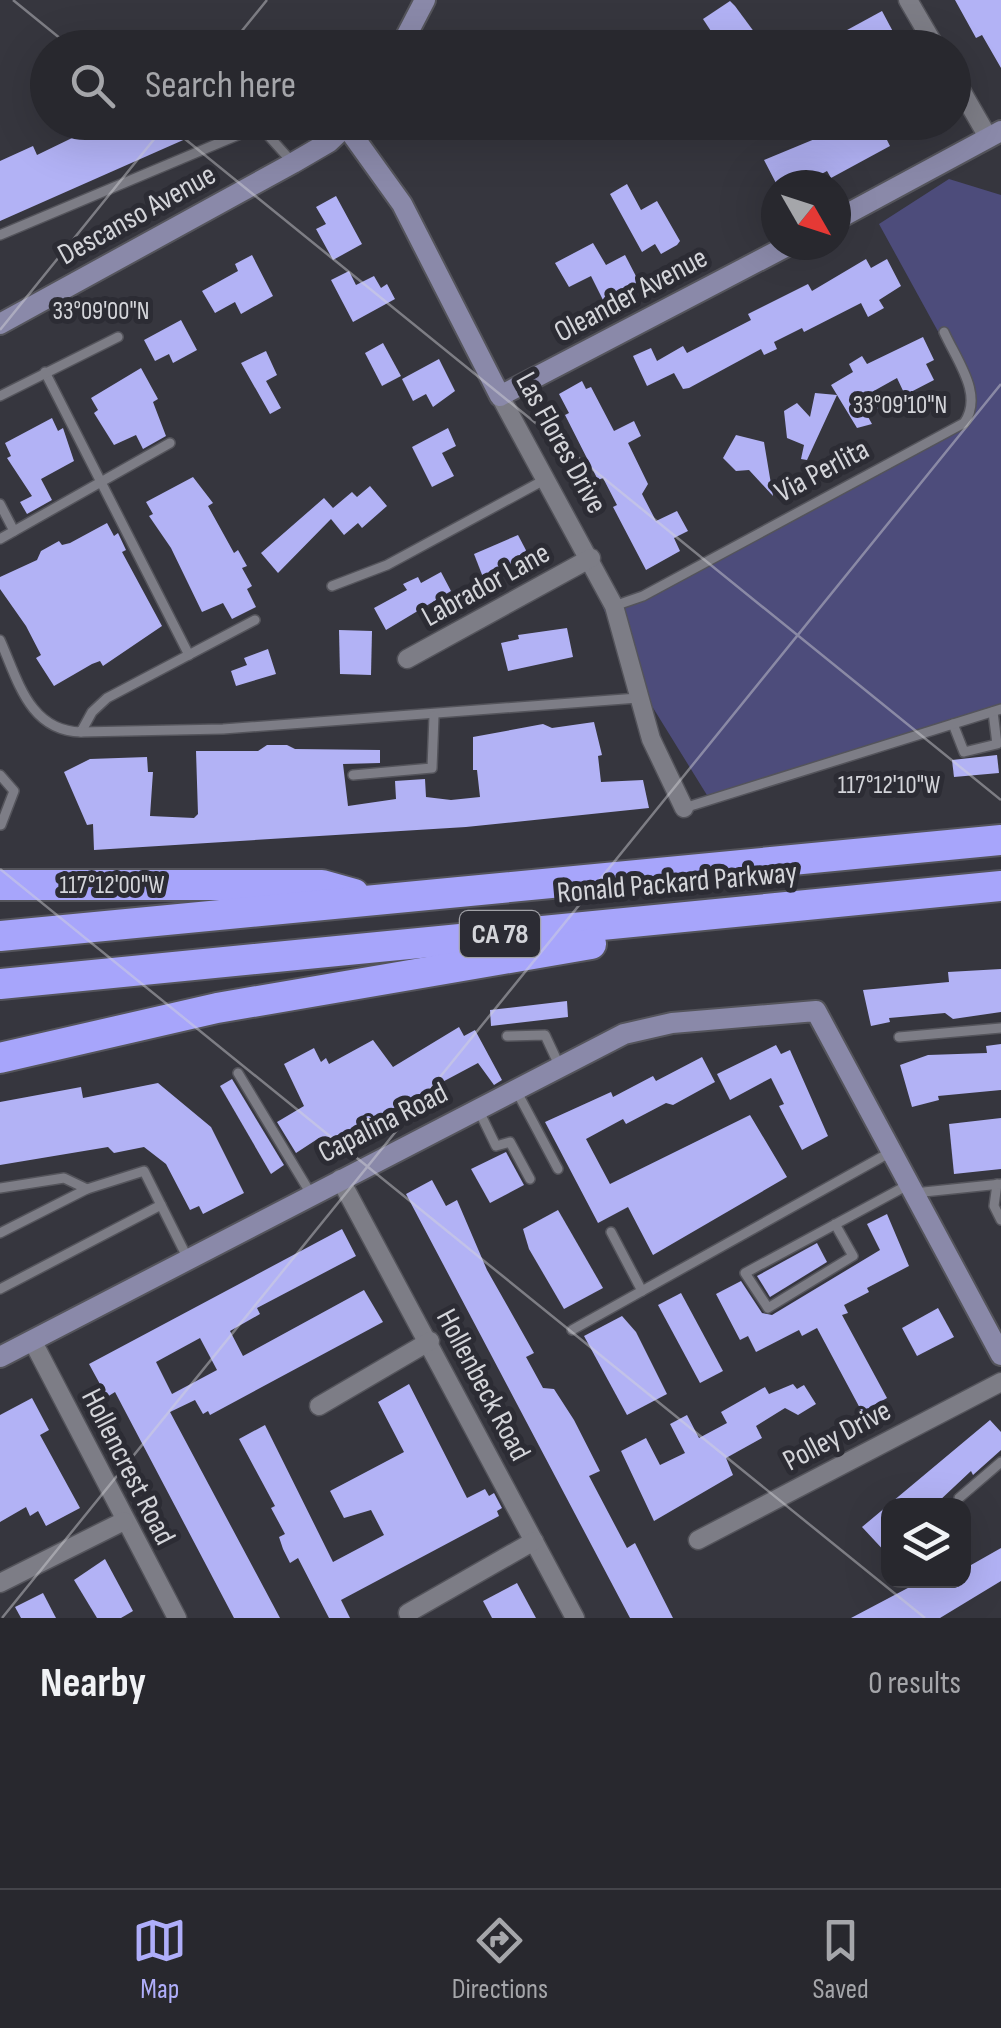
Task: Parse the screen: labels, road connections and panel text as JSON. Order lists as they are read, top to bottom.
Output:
{
  "streets": {
    "highway": ["Ronald Packard Parkway", "CA 78"],
    "street": [
      "Descanso Avenue",
      "Oleander Avenue",
      "Las Flores Drive",
      "Labrador Lane",
      "Capalina Road",
      "Hollenbeck Road",
      "Polley Drive",
      "Hollencrest Road"
    ],
    "lane": ["Via Perlita"]
  },
  "crossings": [
    ["Oleander Avenue", "Las Flores Drive"],
    ["Las Flores Drive", "Via Perlita"],
    ["Las Flores Drive", "Labrador Lane"],
    ["Capalina Road", "Hollenbeck Road"],
    ["Capalina Road", "Hollencrest Road"]
  ],
  "north": "bottom right",
  "page": {
    "search": "Search here",
    "heading": ["Nearby", "0 results"],
    "nav": ["Map", "Directions", "Saved"]
  },
  "coordinates": [
    "33°09'00\"N",
    "33°09'10\"N",
    "117°12'10\"W",
    "117°12'00\"W"
  ]
}
